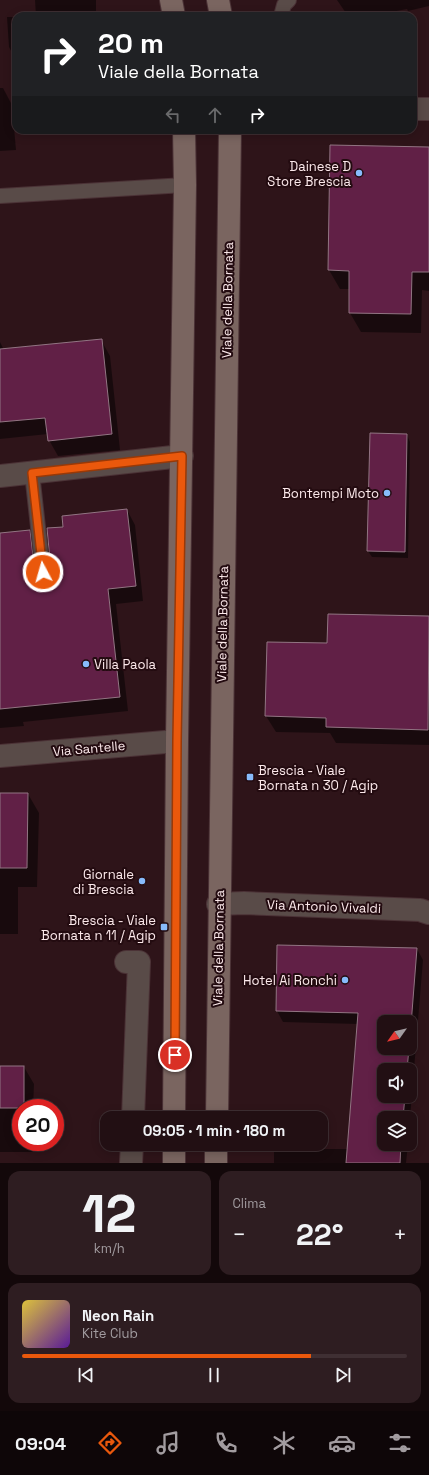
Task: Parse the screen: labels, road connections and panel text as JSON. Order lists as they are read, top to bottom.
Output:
{
  "streets": {
    "main road": ["Viale della Bornata"],
    "street": ["Via Santelle", "Via Antonio Vivaldi"]
  },
  "crossings": [
    ["Viale della Bornata", "Via Antonio Vivaldi"]
  ],
  "places": {
    "other": [
      "Dainese D Store Brescia",
      "Bontempi Moto",
      "Villa Paola",
      "Giornale di Brescia",
      "Hotel Ai Ronchi"
    ],
    "transit": ["Brescia - Viale Bornata n 30 / Agip", "Brescia - Viale Bornata n 11 / Agip"]
  },
  "north": "bottom left",
  "page": {
    "turn": ["20 m", "Viale della Bornata"],
    "limit": "20",
    "trip": "09:05 · 1 min · 180 m",
    "tile": [
      ["12", "km/h"],
      "Clima"
    ],
    "heat": ["−", "22°", "+"],
    "song": ["Neon Rain", "Kite Club"],
    "tabs": "09:04"
  }
}
